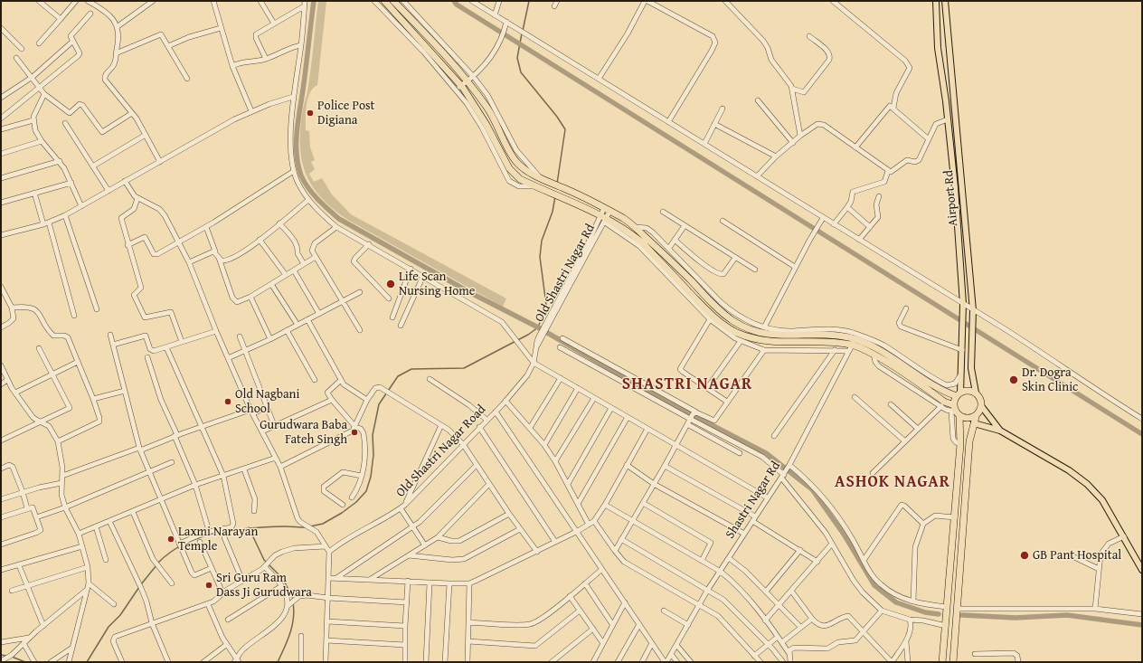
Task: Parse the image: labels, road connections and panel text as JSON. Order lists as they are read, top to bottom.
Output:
{
  "streets": {
    "main road": ["Airport Rd"],
    "street": ["Old Shastri Nagar Rd", "Old Shastri Nagar Road", "Shastri Nagar Rd"]
  },
  "crossings": [
    ["Old Shastri Nagar Rd", "Old Shastri Nagar Road"]
  ],
  "districts": ["SHASTRI NAGAR", "ASHOK NAGAR"],
  "places": [
    "Police Post Digiana",
    "Life Scan Nursing Home",
    "Dr. Dogra Skin Clinic",
    "Old Nagbani School",
    "Gurudwara Baba Fateh Singh",
    "Laxmi Narayan Temple",
    "GB Pant Hospital",
    "Sri Guru Ram Dass Ji Gurudwara"
  ]
}
